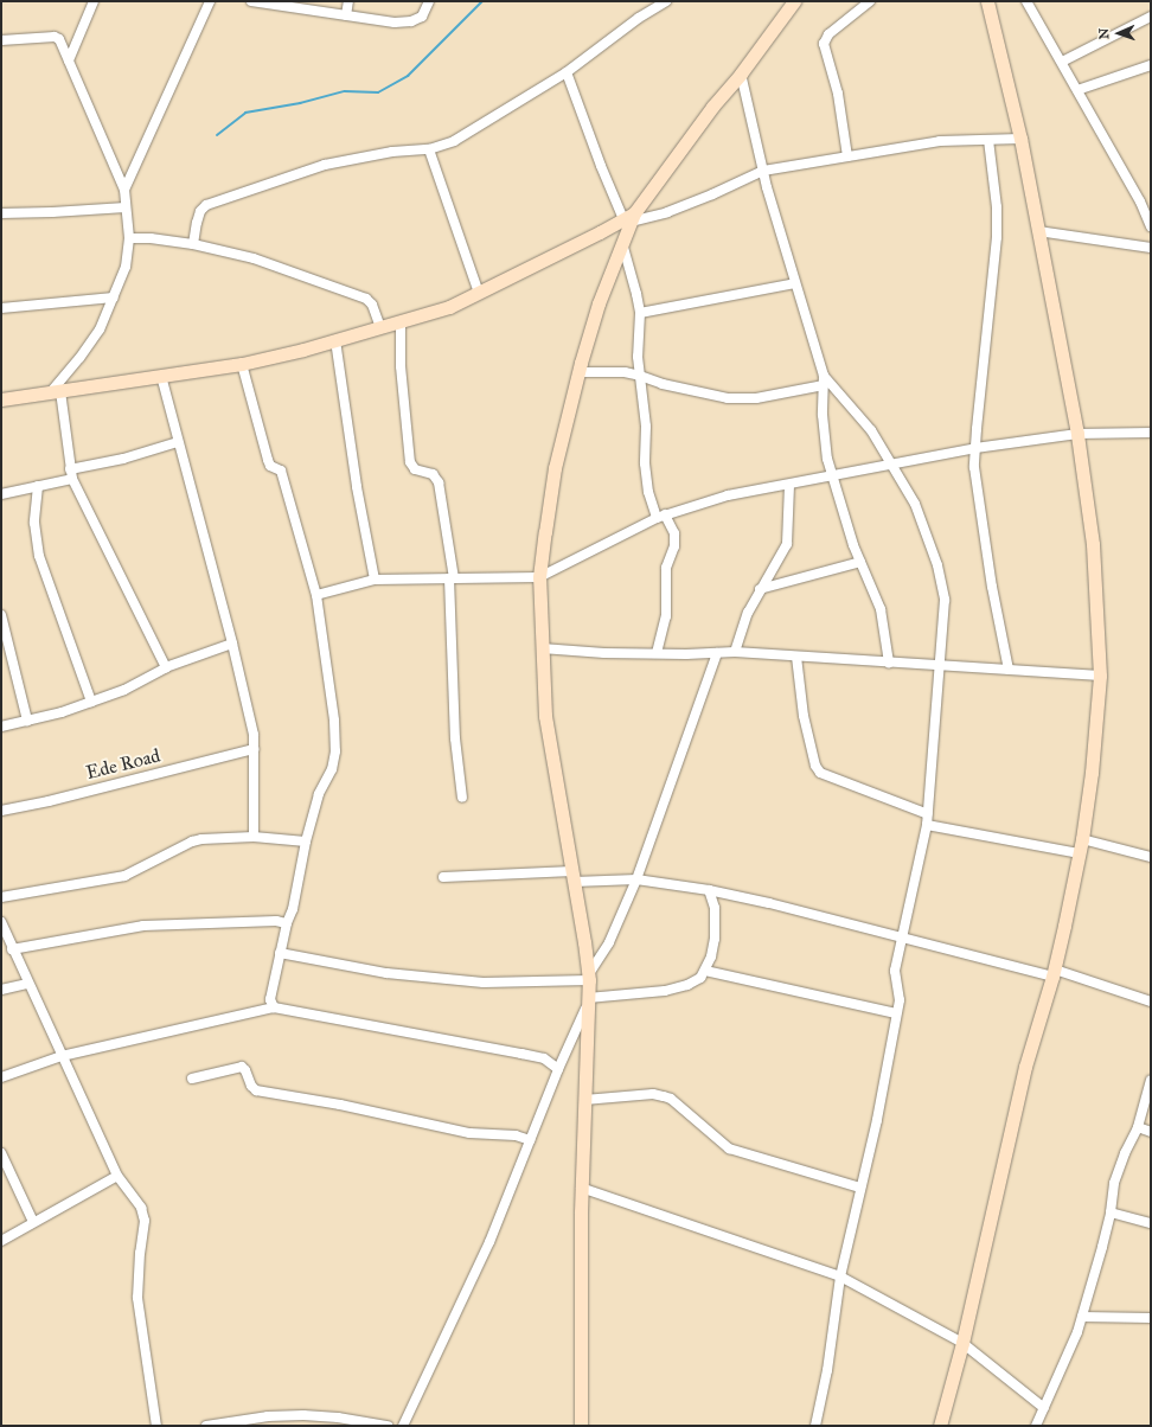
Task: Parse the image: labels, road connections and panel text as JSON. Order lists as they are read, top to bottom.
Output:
{
  "streets": {
    "street": ["Ede Road"]
  },
  "north": "left"
}
